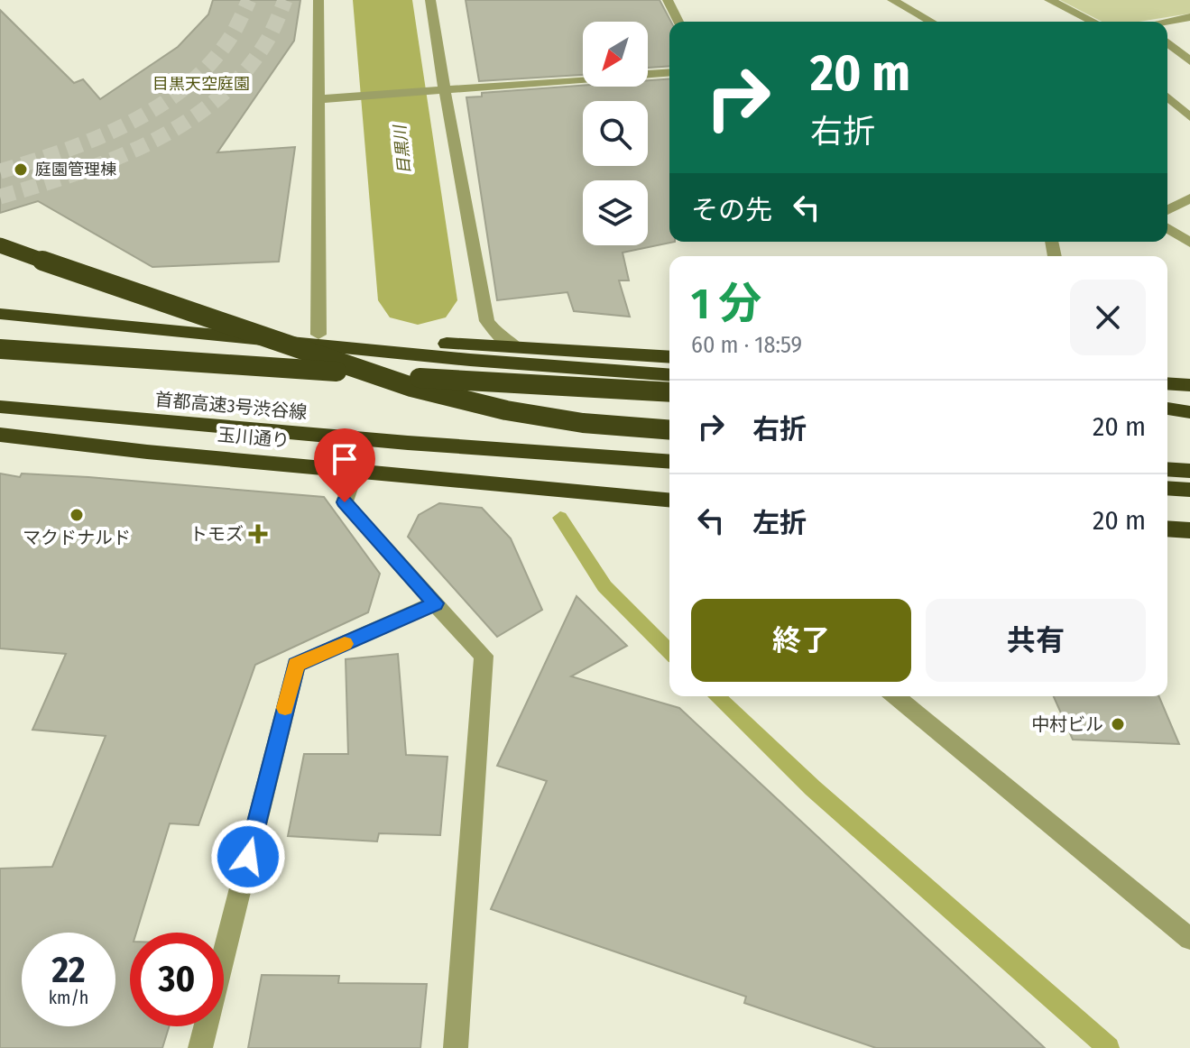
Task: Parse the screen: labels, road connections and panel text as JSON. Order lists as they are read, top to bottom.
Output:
{
  "streets": {
    "highway": ["首都高速3号渋谷線", "玉川通り"]
  },
  "water": ["目黒川"],
  "parks": ["目黒天空庭園"],
  "places": {
    "other": ["庭園管理棟", "マクドナルド", "中村ビル"],
    "health": ["トモズ"]
  },
  "north": "bottom left",
  "page": {
    "turn": ["20 m", "右折"],
    "then": "その先",
    "heading": ["1 分", "60 m · 18:59"],
    "list": [
      {
        "name": "右折",
        "value": "20 m"
      },
      {
        "name": "左折",
        "value": "20 m"
      }
    ],
    "buttons": ["終了", "共有"],
    "speed": "22 km/h",
    "limit": "30"
  }
}
